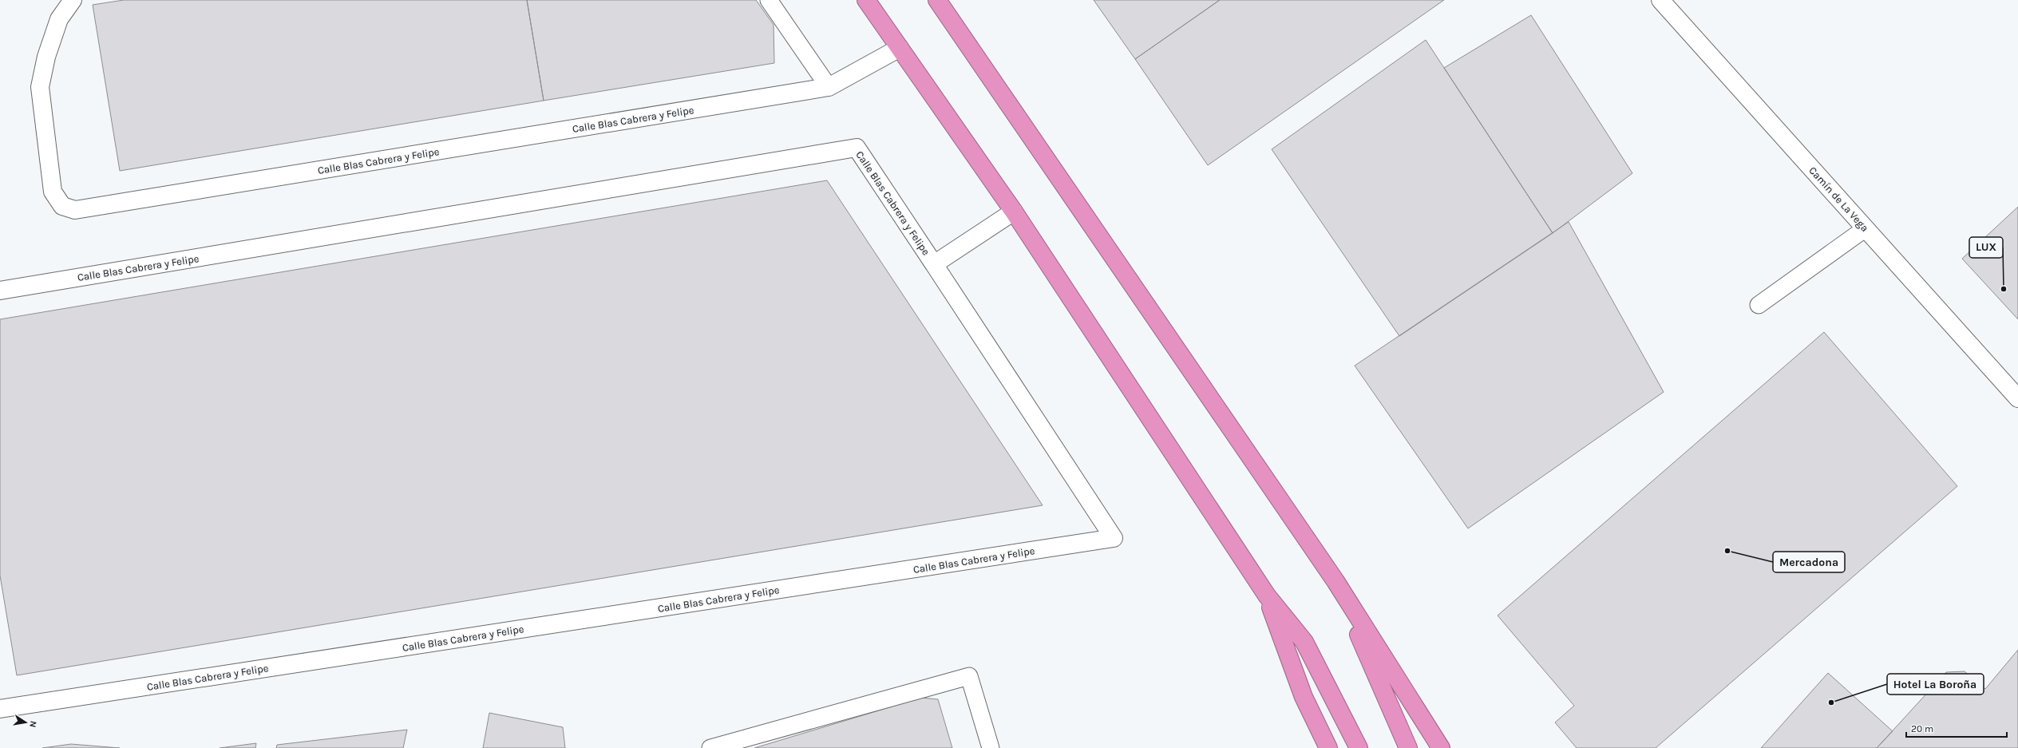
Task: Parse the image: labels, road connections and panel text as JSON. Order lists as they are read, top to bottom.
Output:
{
  "streets": {
    "street": ["Calle Blas Cabrera y Felipe", "Camín de La Vega"]
  },
  "places": ["LUX", "Mercadona", "Hotel La Boroña"],
  "scale_bar": "20 m",
  "north": "right"
}
